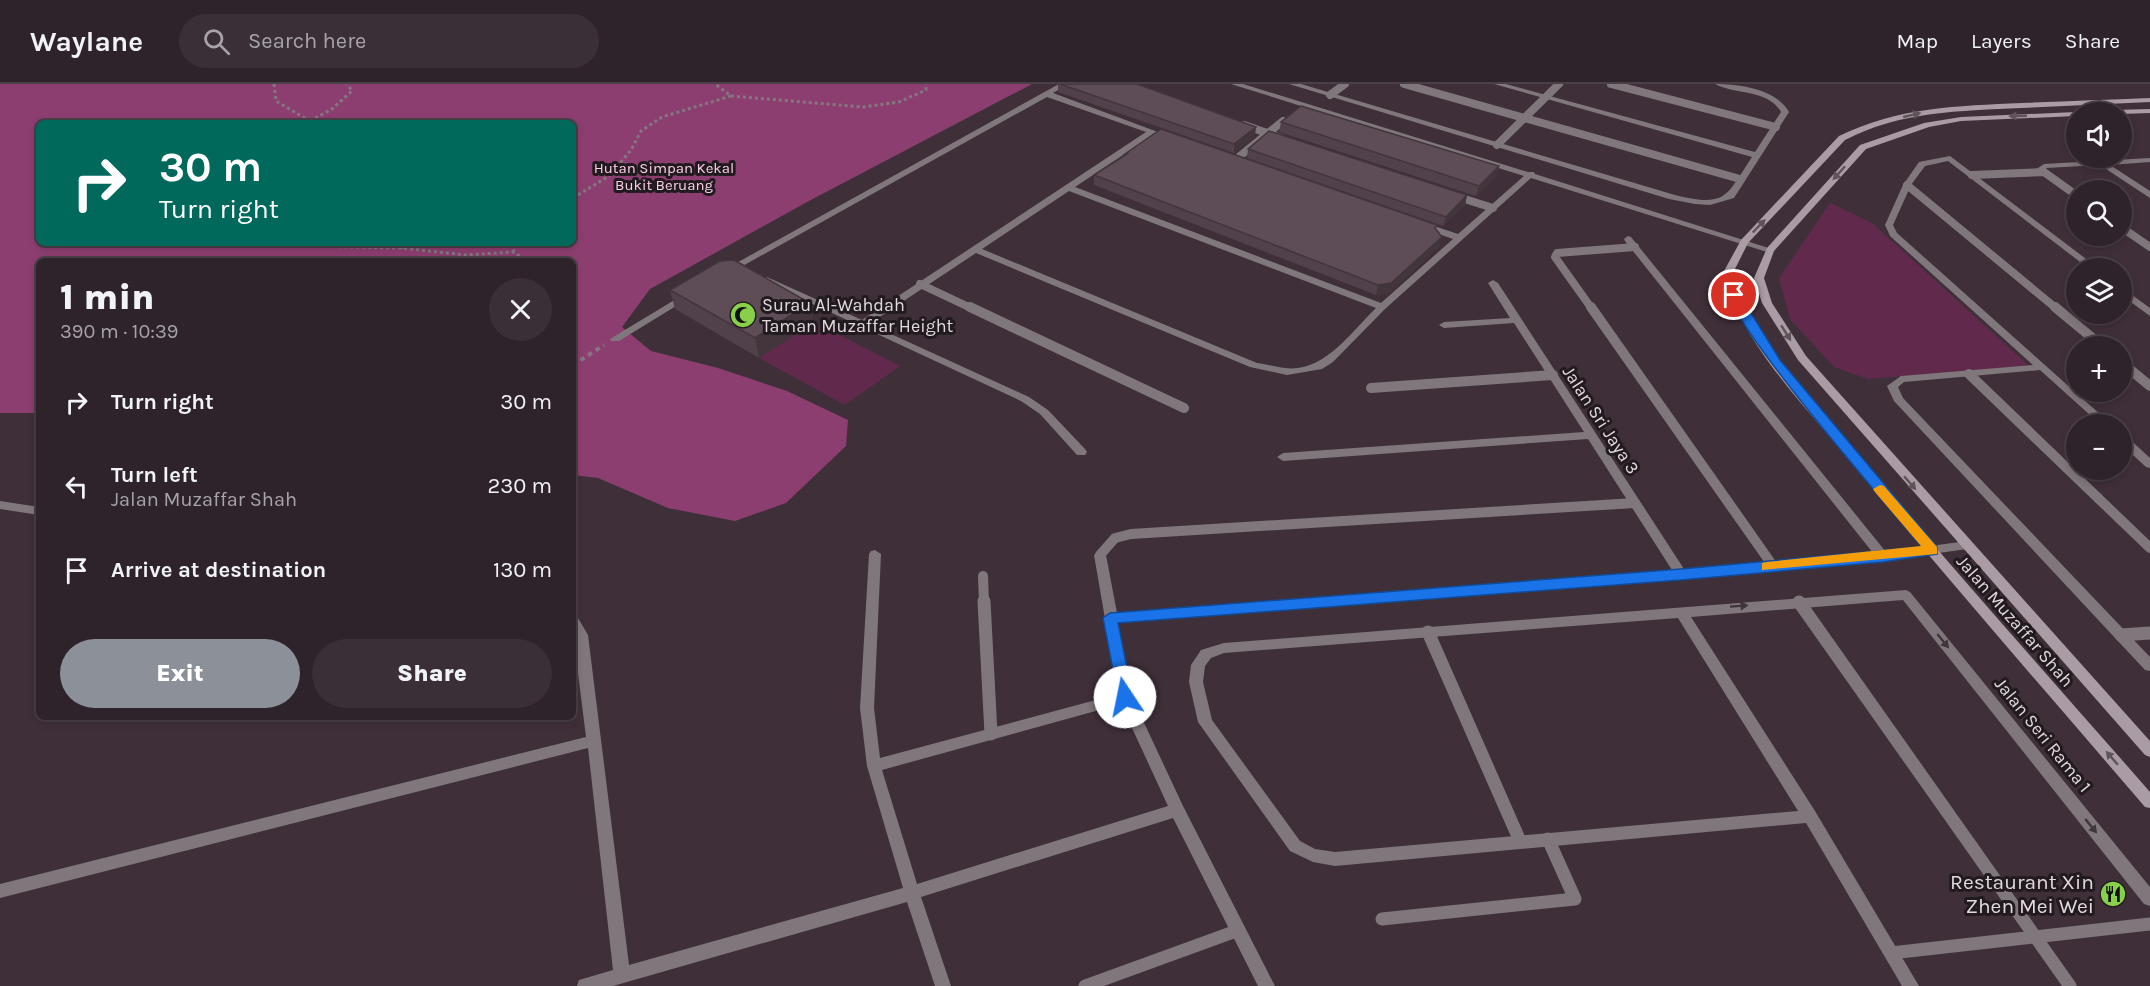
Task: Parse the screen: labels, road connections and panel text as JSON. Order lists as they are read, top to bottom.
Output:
{
  "streets": {
    "main road": ["Jalan Muzaffar Shah"],
    "street": ["Jalan Sri Jaya 3", "Jalan Seri Rama 1"]
  },
  "one_way": ["Jalan Seri Rama 1"],
  "parks": ["Hutan Simpan Kekal Bukit Beruang"],
  "places": {
    "mosque": ["Surau Al-Wahdah Taman Muzaffar Height"],
    "restaurant": ["Restaurant Xin Zhen Mei Wei"]
  },
  "page": {
    "header": "Waylane",
    "search": "Search here",
    "nav": ["Map", "Layers", "Share"],
    "map_buttons": ["+", "−"],
    "turn": ["30 m", "Turn right"],
    "heading": ["1 min", "390 m · 10:39"],
    "list": [
      {
        "name": "Turn right",
        "value": "30 m"
      },
      {
        "name": "Turn left",
        "note": "Jalan Muzaffar Shah",
        "value": "230 m"
      },
      {
        "name": "Arrive at destination",
        "value": "130 m"
      }
    ],
    "buttons": ["Exit", "Share"]
  }
}
